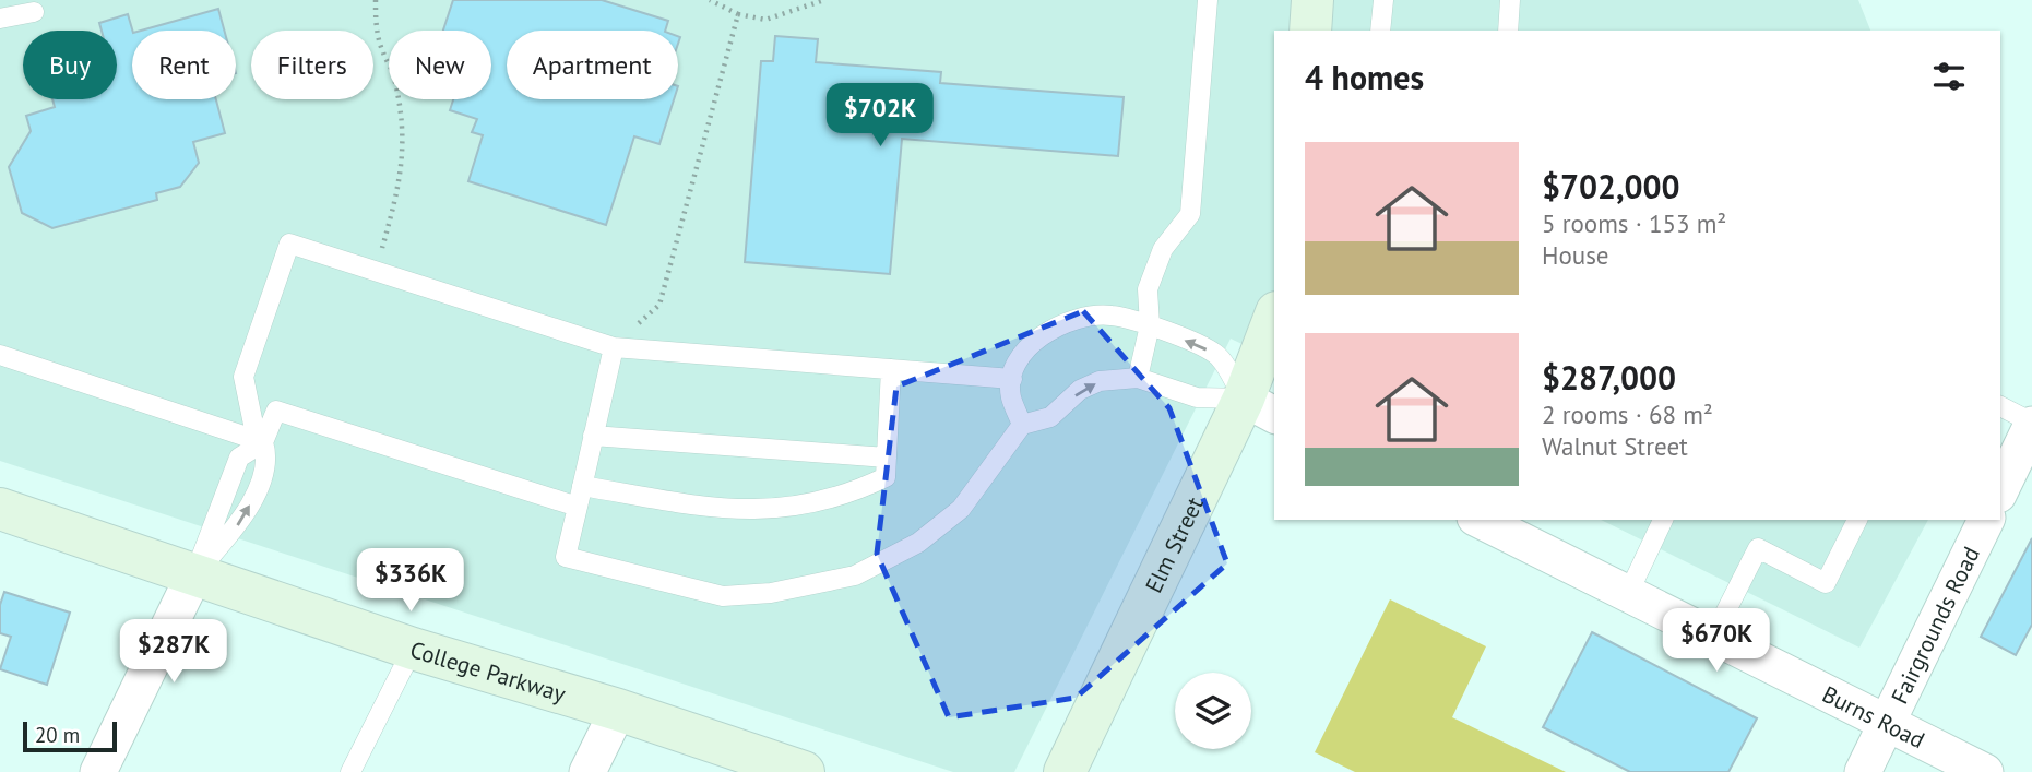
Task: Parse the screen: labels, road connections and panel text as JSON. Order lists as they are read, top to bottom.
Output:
{
  "streets": {
    "street": [
      "Elm Street",
      "Fairgrounds Road",
      "College Parkway",
      "Burns Road"
    ]
  },
  "crossings": [
    ["Fairgrounds Road", "Burns Road"]
  ],
  "scale_bar": "20 m",
  "page": {
    "chip": [
      "Buy",
      "Rent",
      "Filters",
      "New",
      "Apartment"
    ],
    "heading": "4 homes",
    "price": [
      "$702K",
      "$336K",
      "$670K",
      "$287K"
    ],
    "list": [
      {
        "name": "$702,000",
        "note": "5 rooms · 153 m² · House"
      },
      {
        "name": "$287,000",
        "note": "2 rooms · 68 m² · Walnut Street"
      }
    ],
    "scale": "20 m"
  }
}
